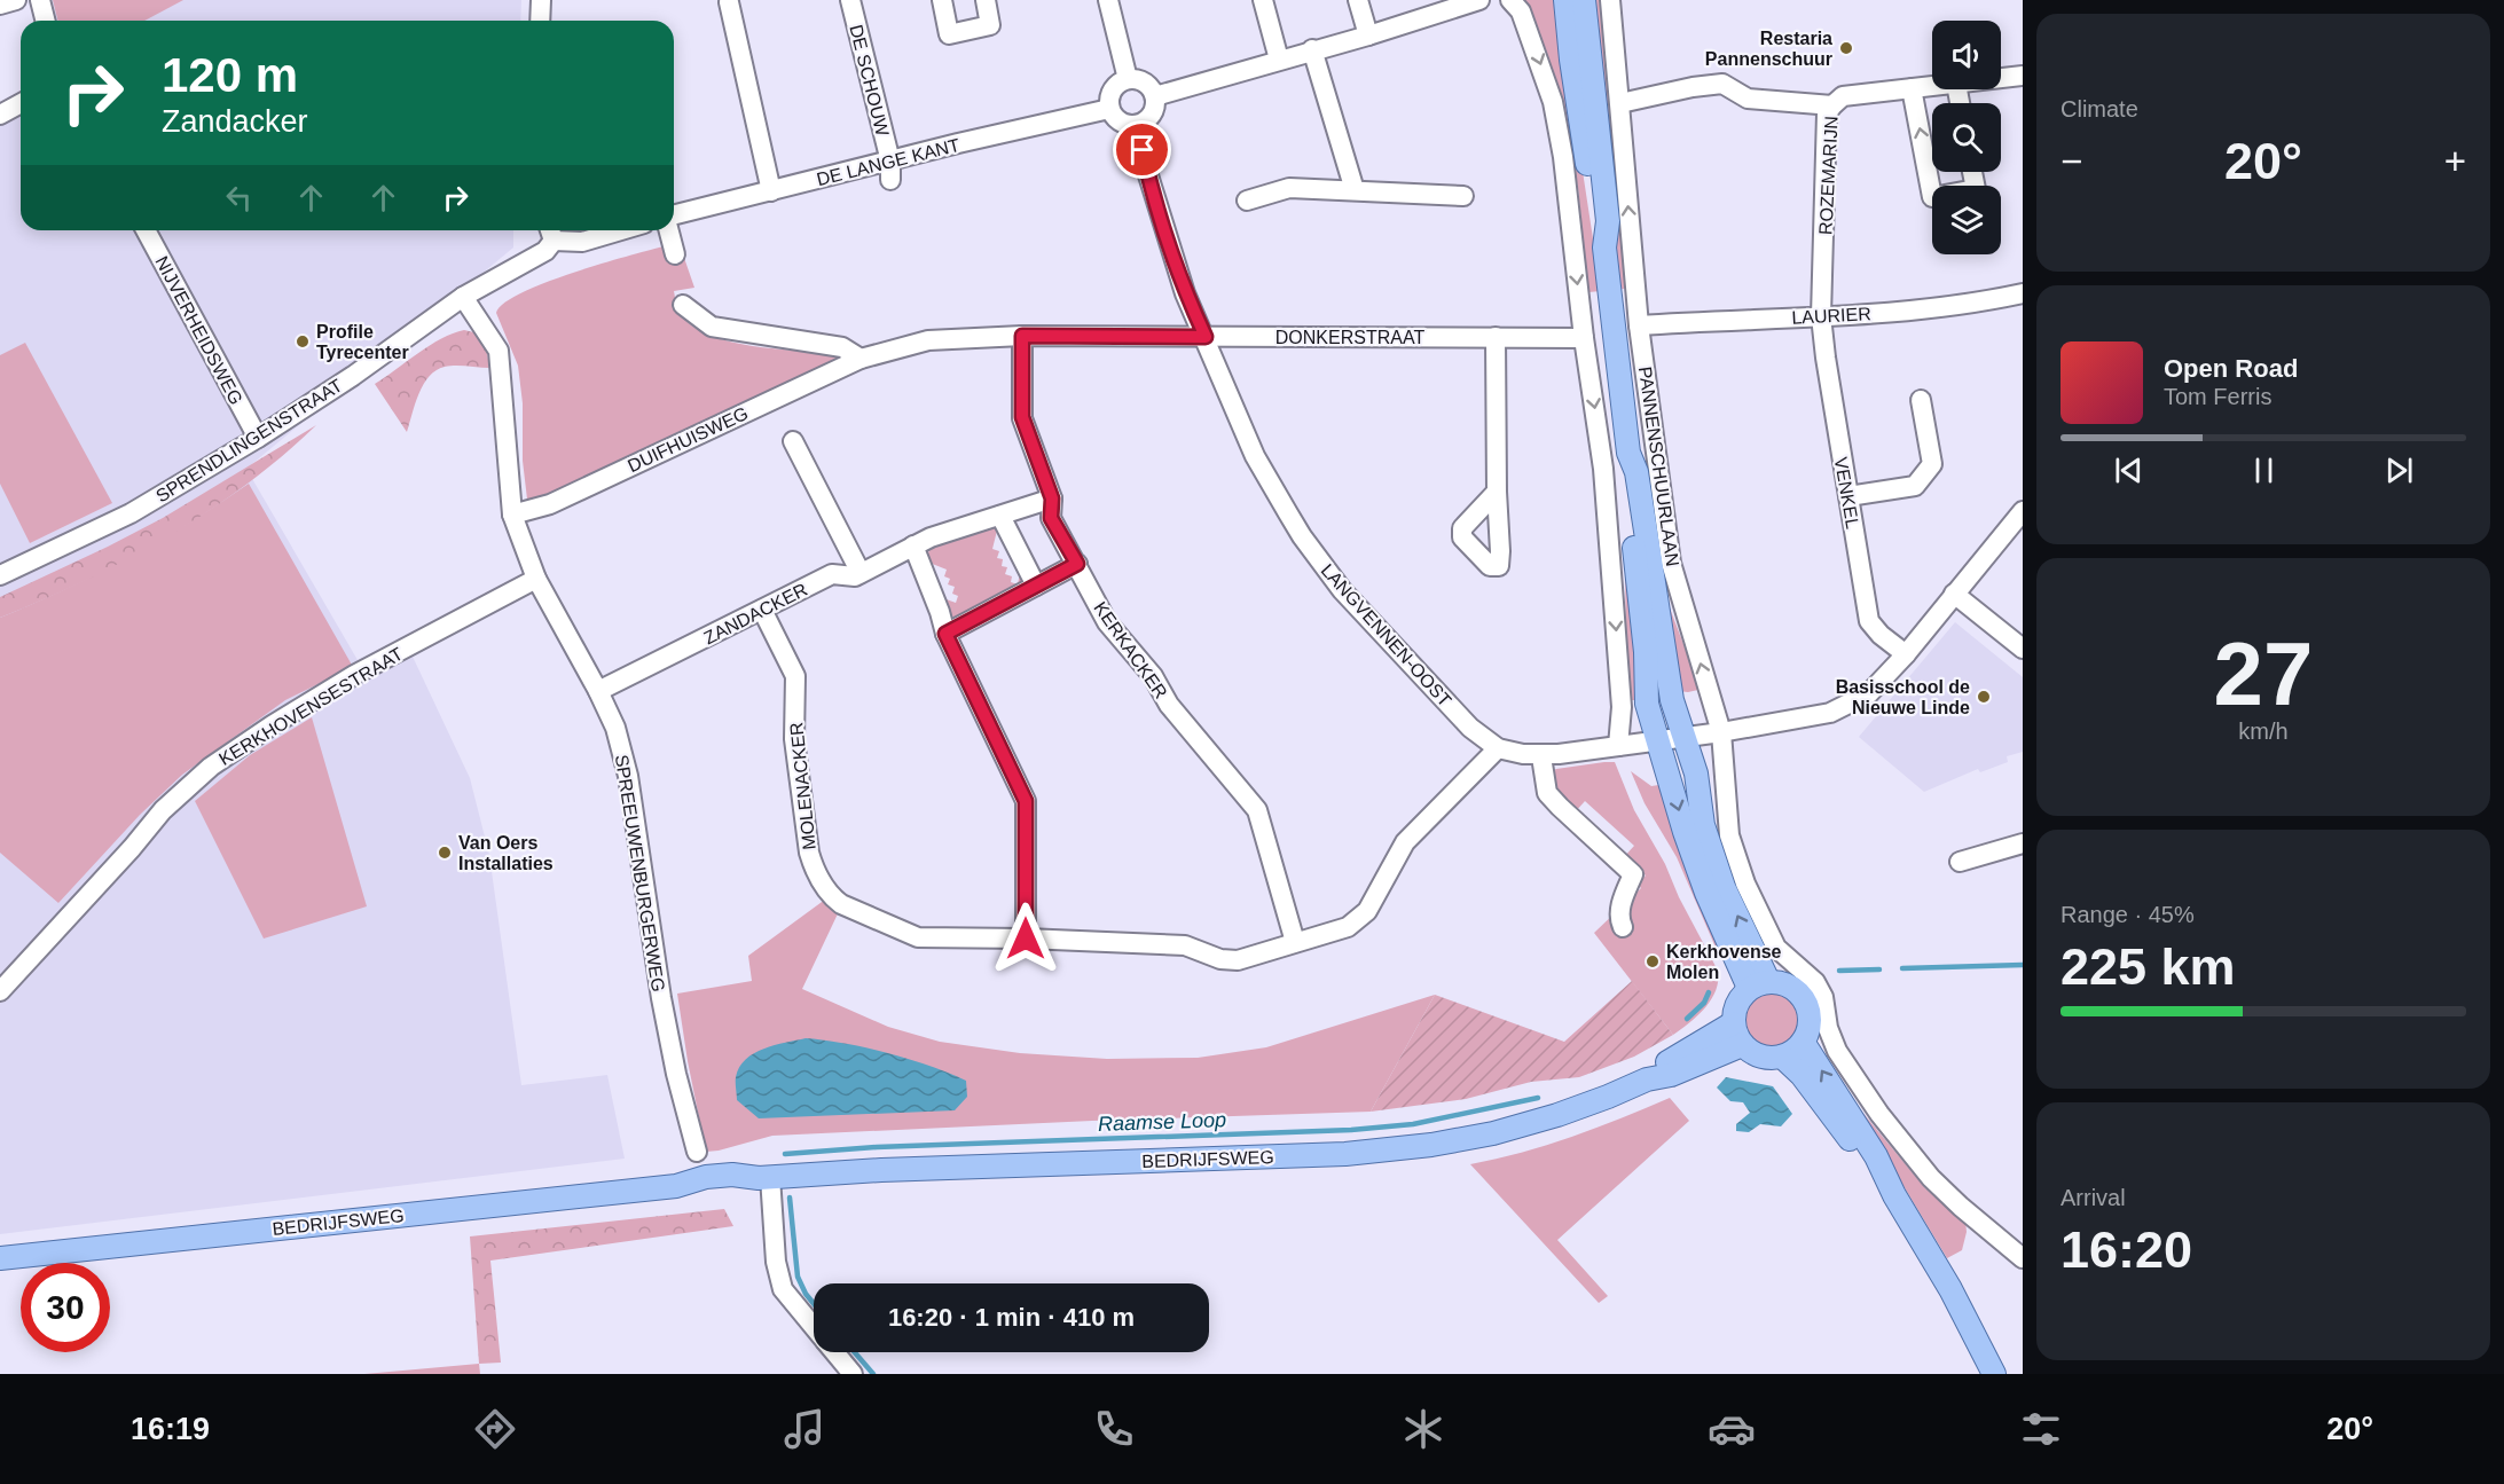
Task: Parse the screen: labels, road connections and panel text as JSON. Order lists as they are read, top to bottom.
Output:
{
  "streets": {
    "main road": ["PANNENSCHUURLAAN", "BEDRIJFSWEG"],
    "street": [
      "DE SCHOUW",
      "DE LANGE KANT",
      "ROZEMARIJN",
      "LAURIER",
      "NIJVERHEIDSWEG",
      "DONKERSTRAAT",
      "DUIFHUISWEG",
      "SPRENDLINGENSTRAAT",
      "VENKEL",
      "ZANDACKER",
      "LANGVENNEN-OOST",
      "KERKACKER",
      "KERKHOVENSESTRAAT",
      "MOLENACKER",
      "SPREEUWENBURGERWEG"
    ]
  },
  "crossings": [
    ["DE SCHOUW", "DE LANGE KANT"],
    ["DE LANGE KANT", "LANGVENNEN-OOST"],
    ["ROZEMARIJN", "LAURIER"],
    ["ROZEMARIJN", "VENKEL"],
    ["LAURIER", "PANNENSCHUURLAAN"],
    ["LAURIER", "VENKEL"],
    ["NIJVERHEIDSWEG", "SPRENDLINGENSTRAAT"],
    ["DONKERSTRAAT", "DUIFHUISWEG"],
    ["DONKERSTRAAT", "LANGVENNEN-OOST"],
    ["DUIFHUISWEG", "LANGVENNEN-OOST"],
    ["DUIFHUISWEG", "KERKACKER"],
    ["DUIFHUISWEG", "SPREEUWENBURGERWEG"],
    ["SPRENDLINGENSTRAAT", "SPREEUWENBURGERWEG"],
    ["PANNENSCHUURLAAN", "LANGVENNEN-OOST"],
    ["PANNENSCHUURLAAN", "BEDRIJFSWEG"],
    ["VENKEL", "LANGVENNEN-OOST"],
    ["ZANDACKER", "KERKACKER"],
    ["ZANDACKER", "MOLENACKER"],
    ["ZANDACKER", "SPREEUWENBURGERWEG"],
    ["LANGVENNEN-OOST", "MOLENACKER"],
    ["KERKACKER", "MOLENACKER"],
    ["KERKHOVENSESTRAAT", "SPREEUWENBURGERWEG"]
  ],
  "water": ["Raamse Loop"],
  "places": [
    "Restaria Pannenschuur",
    "Profile Tyrecenter",
    "Basisschool de Nieuwe Linde",
    "Van Oers Installaties",
    "Kerkhovense Molen"
  ],
  "page": {
    "tile": [
      "Climate",
      ["27", "km/h"],
      ["Range · 45%", "225 km"],
      ["Arrival", "16:20"]
    ],
    "turn": ["120 m", "Zandacker"],
    "heat": ["−", "20°", "+"],
    "song": ["Open Road", "Tom Ferris"],
    "limit": "30",
    "trip": "16:20 · 1 min · 410 m",
    "tabs": ["16:19", "20°"]
  }
}
